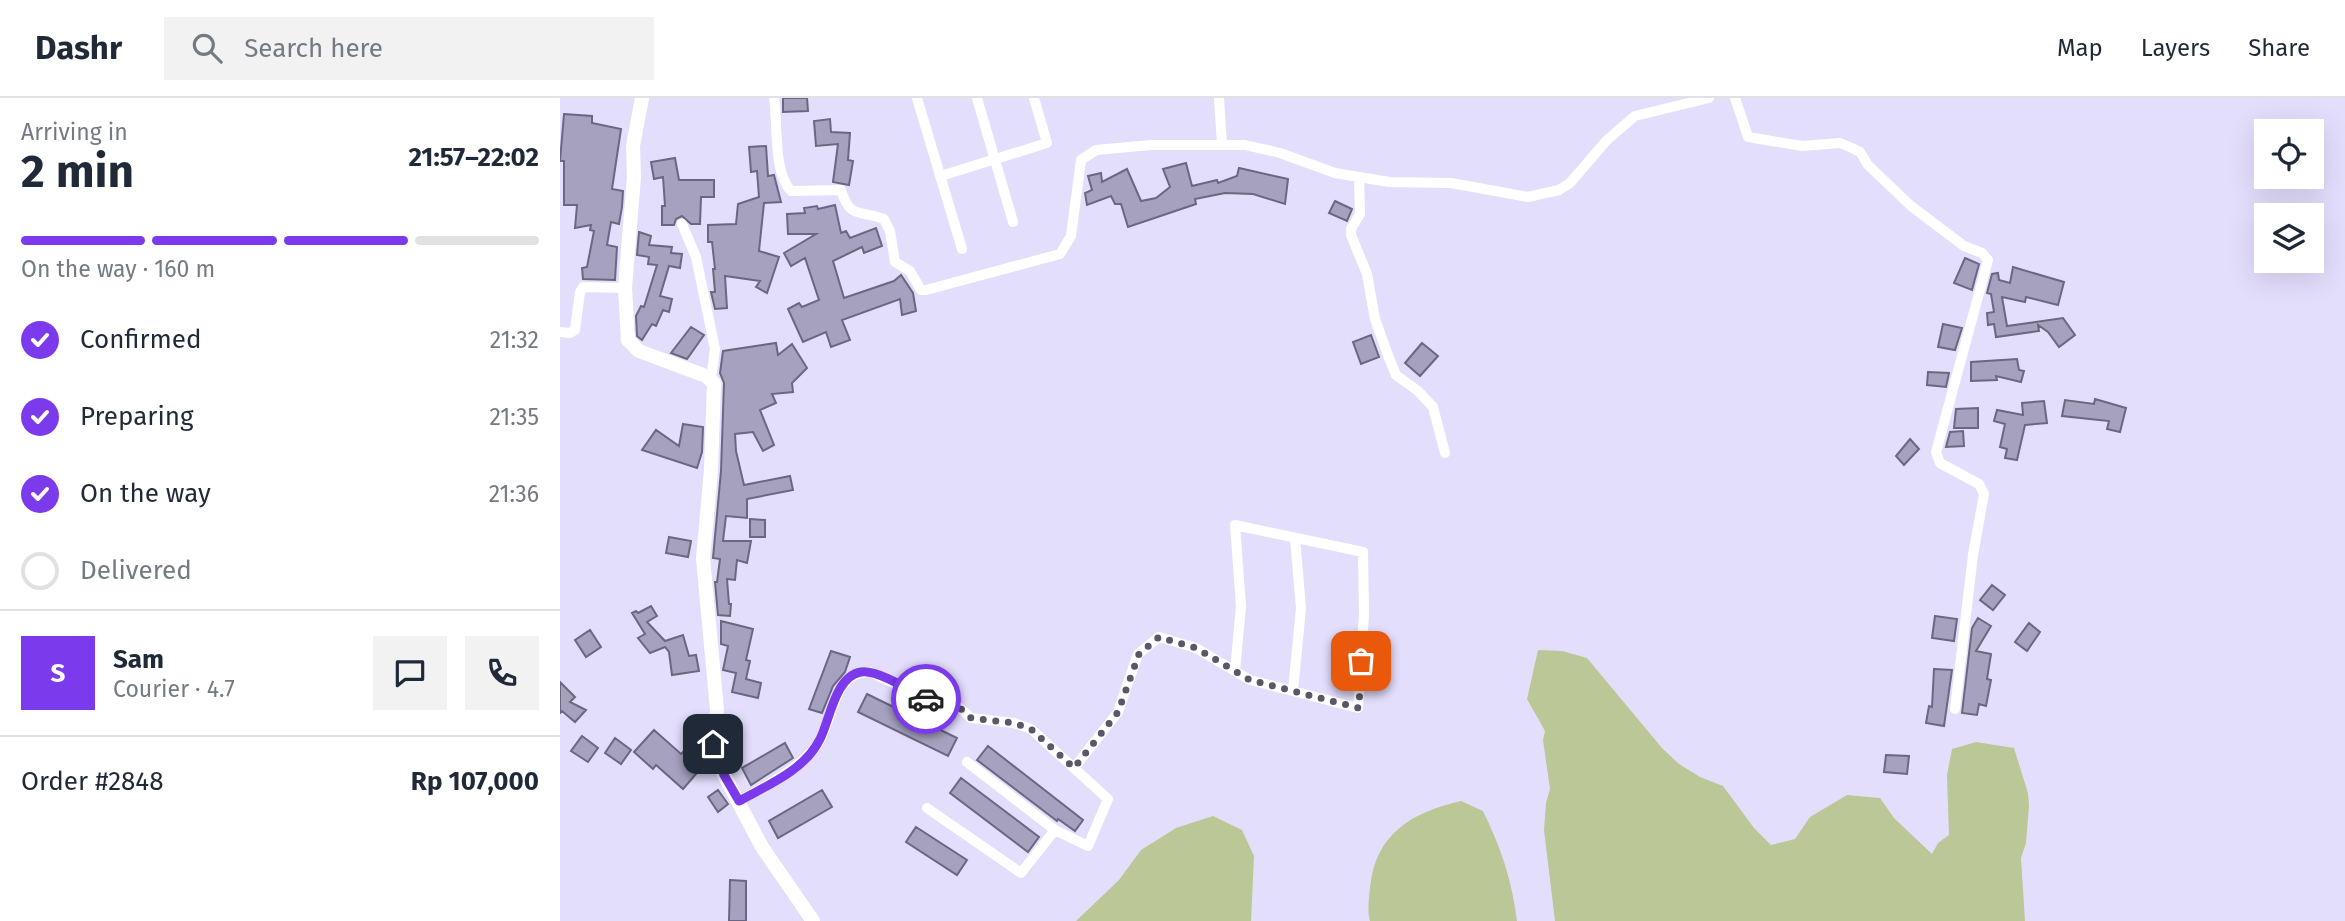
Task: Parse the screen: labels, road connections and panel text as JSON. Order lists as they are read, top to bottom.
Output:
{
  "page": {
    "header": "Dashr",
    "search": "Search here",
    "nav": ["Map", "Layers", "Share"],
    "heading": ["2 min", "Arriving in", "21:57–22:02"],
    "panel": [
      "Sam",
      "Courier · 4.7",
      "Order #2848",
      "Rp 107,000"
    ],
    "bar": "On the way · 160 m",
    "list": [
      ["Confirmed", "21:32"],
      ["Preparing", "21:35"],
      ["On the way", "21:36"],
      "Delivered"
    ],
    "round": "S"
  }
}
